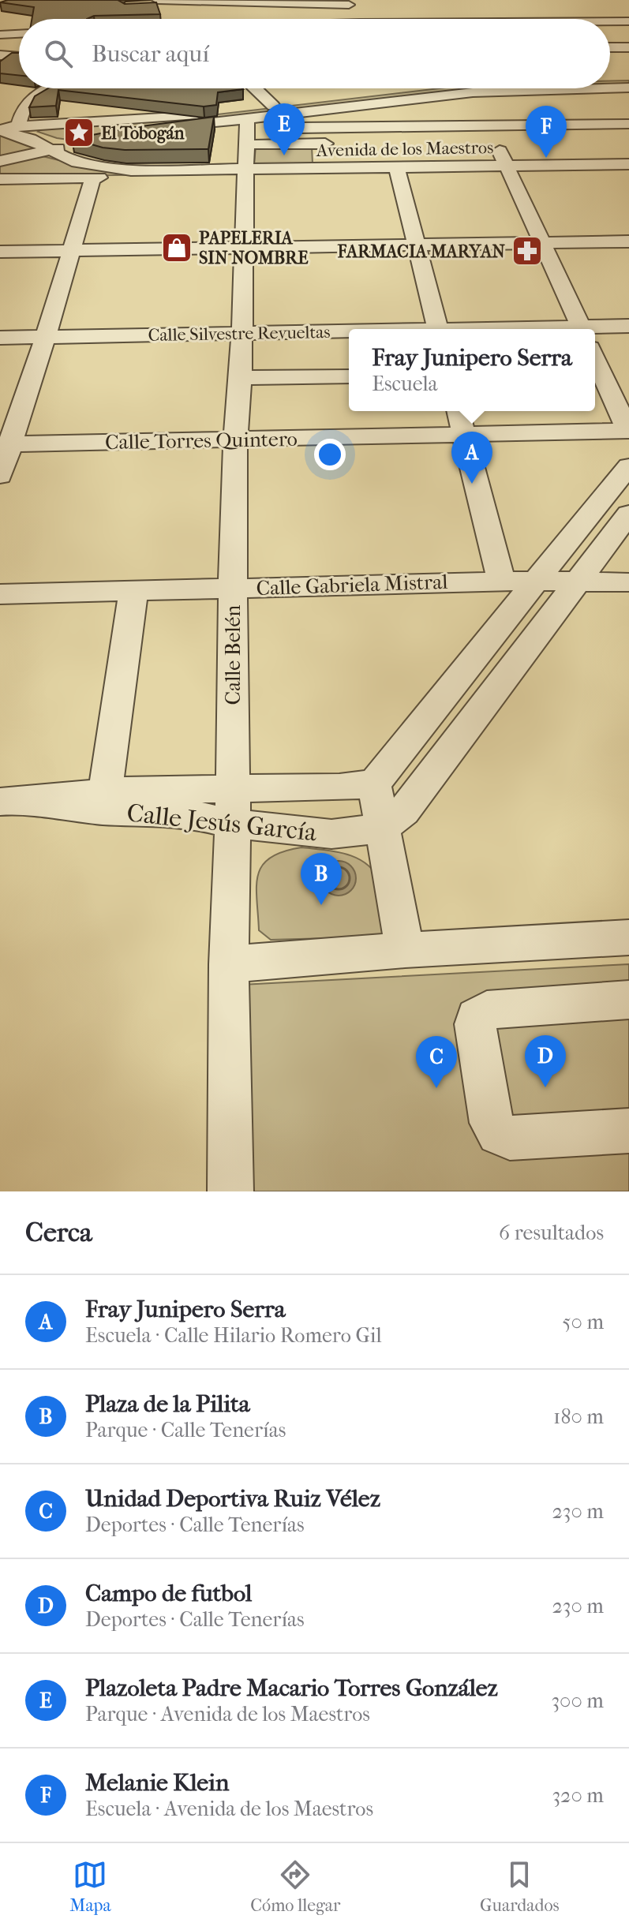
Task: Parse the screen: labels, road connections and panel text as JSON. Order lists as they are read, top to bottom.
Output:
{
  "streets": {
    "street": [
      "Avenida de los Maestros",
      "Calle Silvestre Revueltas",
      "Calle Torres Quintero",
      "Calle Gabriela Mistral",
      "Calle Belén",
      "Calle Jesús García"
    ]
  },
  "crossings": [
    ["Avenida de los Maestros", "Calle Belén"],
    ["Calle Silvestre Revueltas", "Calle Belén"],
    ["Calle Torres Quintero", "Calle Belén"],
    ["Calle Gabriela Mistral", "Calle Belén"],
    ["Calle Belén", "Calle Jesús García"]
  ],
  "places": {
    "place": ["El Tobogán"],
    "shop": ["PAPELERIA SIN NOMBRE"],
    "pharmacy": ["FARMACIA MARYAN"]
  },
  "page": {
    "search": "Buscar aquí",
    "pins": [
      "E",
      "F",
      "A",
      "B",
      "D",
      "C"
    ],
    "popup": ["Fray Junipero Serra", "Escuela"],
    "heading": ["Cerca", "6 resultados"],
    "list": [
      {
        "mark": "A",
        "name": "Fray Junipero Serra",
        "note": "Escuela · Calle Hilario Romero Gil",
        "value": "50 m"
      },
      {
        "mark": "B",
        "name": "Plaza de la Pilita",
        "note": "Parque · Calle Tenerías",
        "value": "180 m"
      },
      {
        "mark": "C",
        "name": "Unidad Deportiva Ruiz Vélez",
        "note": "Deportes · Calle Tenerías",
        "value": "230 m"
      },
      {
        "mark": "D",
        "name": "Campo de futbol",
        "note": "Deportes · Calle Tenerías",
        "value": "230 m"
      },
      {
        "mark": "E",
        "name": "Plazoleta Padre Macario Torres González",
        "note": "Parque · Avenida de los Maestros",
        "value": "300 m"
      },
      {
        "mark": "F",
        "name": "Melanie Klein",
        "note": "Escuela · Avenida de los Maestros",
        "value": "320 m"
      }
    ],
    "nav": ["Mapa", "Cómo llegar", "Guardados"]
  }
}
